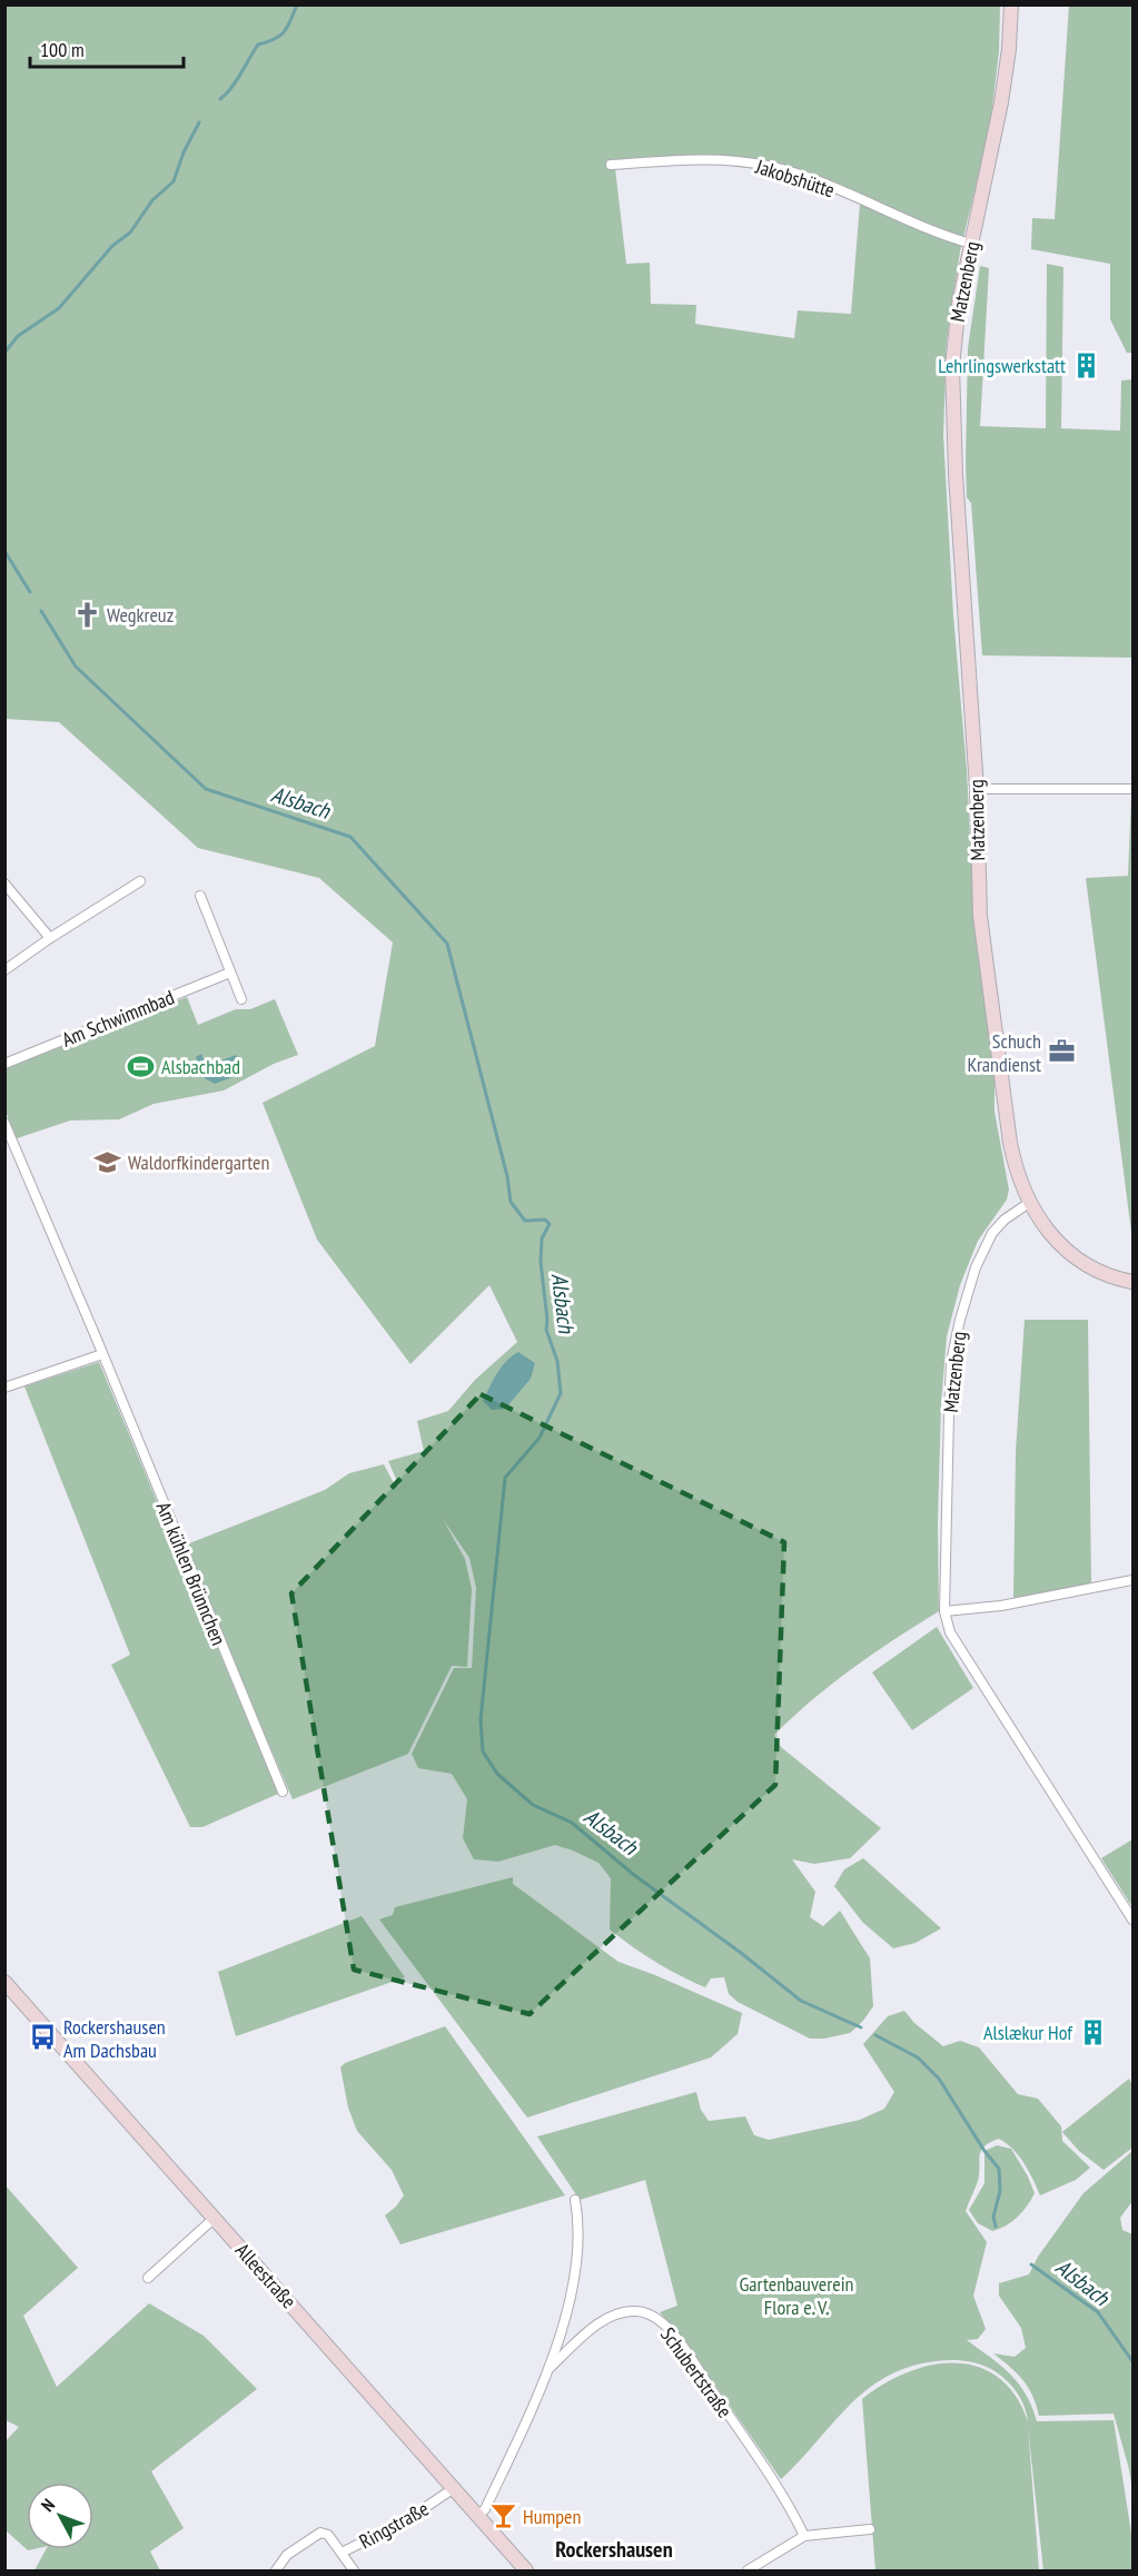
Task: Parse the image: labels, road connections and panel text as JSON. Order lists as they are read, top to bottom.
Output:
{
  "streets": {
    "street": [
      "Jakobshütte",
      "Matzenberg",
      "Am Schwimmbad",
      "Am kühlen Brünnchen",
      "Alleestraße",
      "Schubertstraße",
      "Ringstraße"
    ]
  },
  "crossings": [
    ["Jakobshütte", "Matzenberg"],
    ["Alleestraße", "Schubertstraße"],
    ["Alleestraße", "Ringstraße"]
  ],
  "districts": ["Rockershausen"],
  "water": ["Alsbach"],
  "parks": ["Gartenbauverein Flora e. V."],
  "places": {
    "building": ["Lehrlingswerkstatt", "Alslækur Hof"],
    "church": ["Wegkreuz"],
    "office": ["Schuch Krandienst"],
    "sports": ["Alsbachbad"],
    "school or university": ["Waldorfkindergarten"],
    "bus stop": ["Rockershausen Am Dachsbau"],
    "bar": ["Humpen"]
  },
  "scale_bar": "100 m",
  "north": "top left"
}
